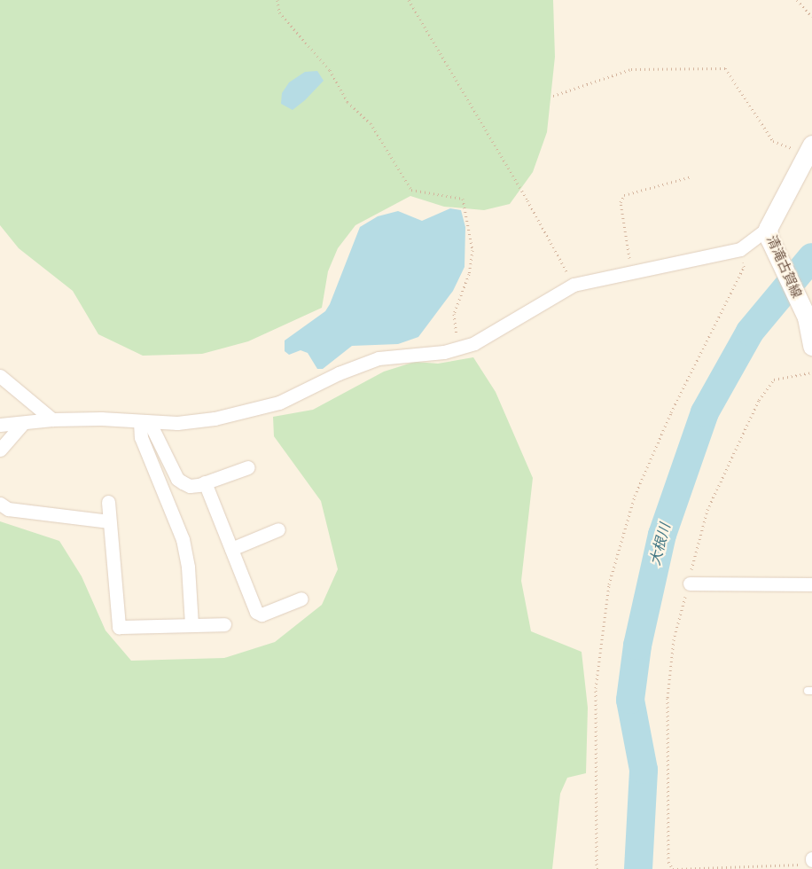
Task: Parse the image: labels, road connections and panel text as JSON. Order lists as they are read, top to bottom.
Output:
{
  "streets": {
    "main road": ["清滝古賀線"]
  },
  "water": ["大根川"]
}
